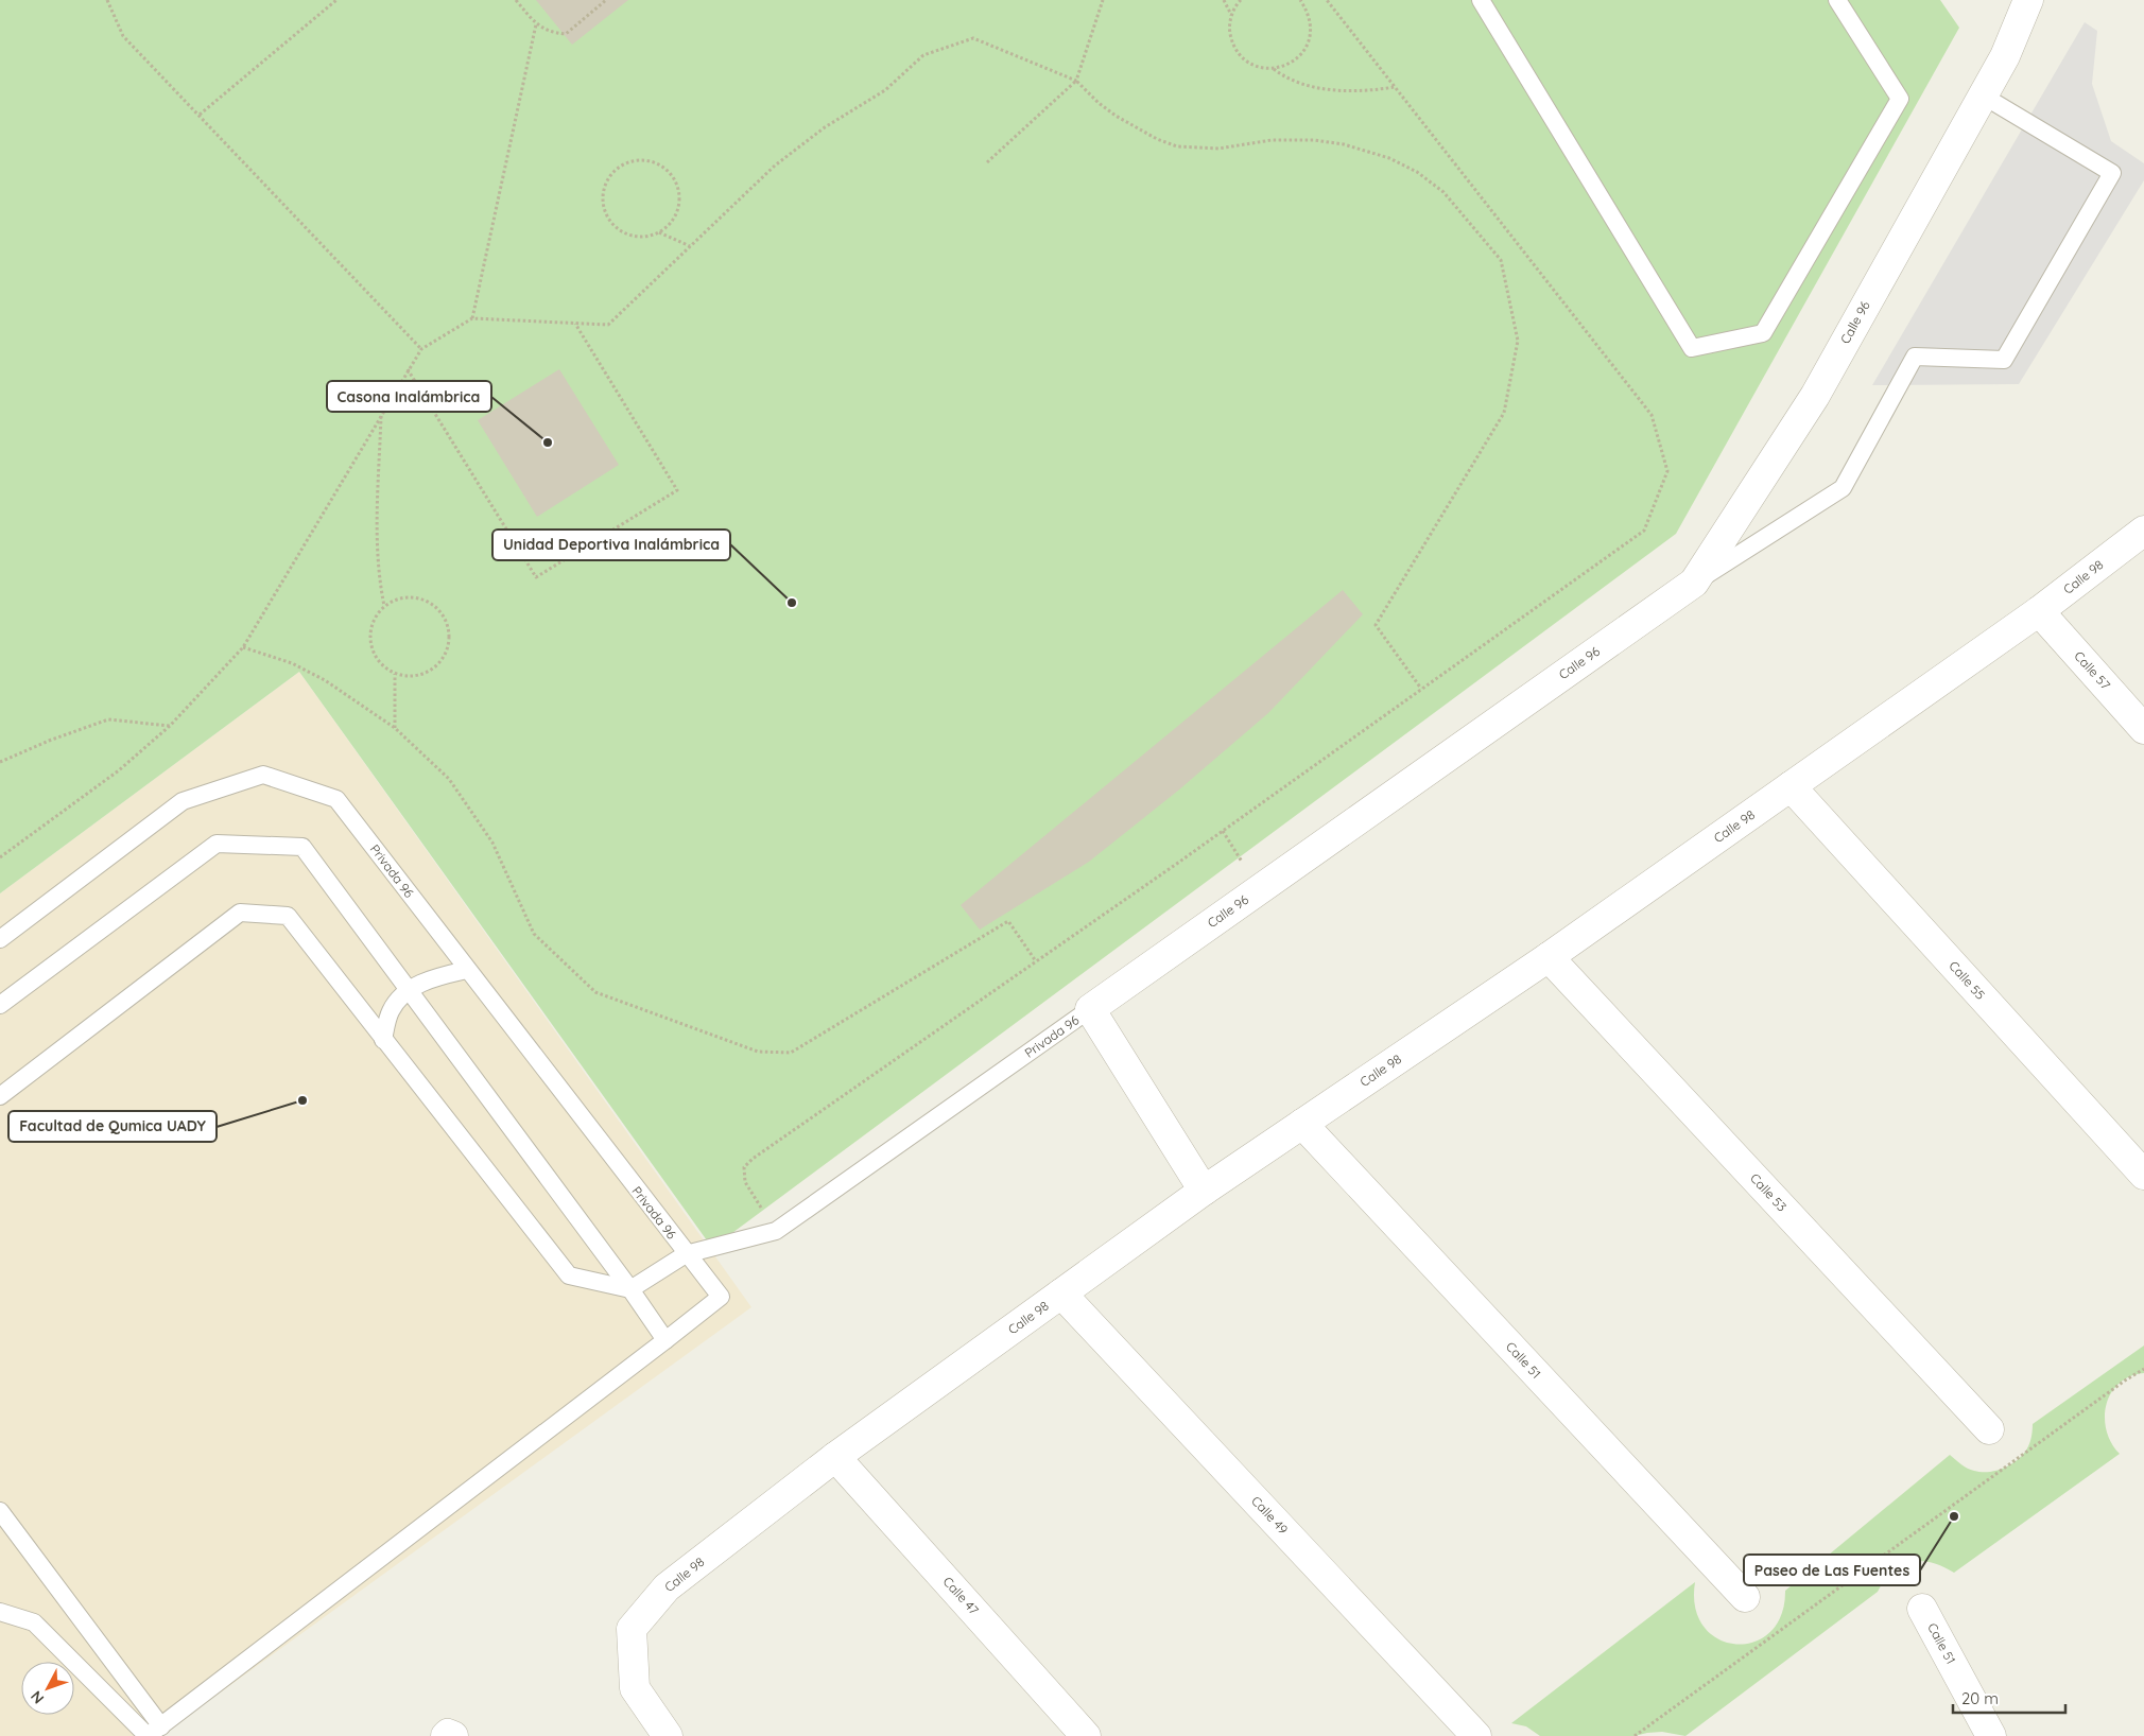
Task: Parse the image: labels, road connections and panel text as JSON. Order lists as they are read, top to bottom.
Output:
{
  "streets": {
    "street": [
      "Calle 96",
      "Calle 98",
      "Calle 57",
      "Calle 55",
      "Calle 53",
      "Calle 51",
      "Calle 49",
      "Calle 47"
    ],
    "lane": ["Privada 96"]
  },
  "crossings": [
    ["Calle 96", "Privada 96"],
    ["Calle 98", "Calle 57"],
    ["Calle 98", "Calle 55"],
    ["Calle 98", "Calle 53"],
    ["Calle 98", "Calle 51"],
    ["Calle 98", "Calle 49"],
    ["Calle 98", "Calle 47"]
  ],
  "places": [
    "Casona Inalámbrica",
    "Unidad Deportiva Inalámbrica",
    "Facultad de Qumica UADY",
    "Paseo de Las Fuentes"
  ],
  "scale_bar": "20 m",
  "north": "bottom left"
}
